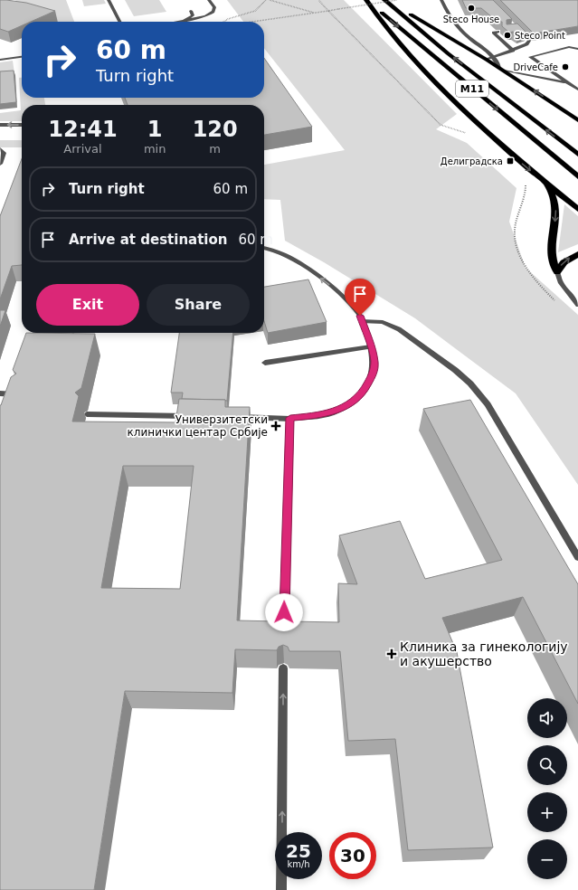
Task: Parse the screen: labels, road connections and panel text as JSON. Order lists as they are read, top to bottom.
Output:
{
  "streets": {
    "highway": ["M11"]
  },
  "places": {
    "other": ["Steco House", "Steco Point", "DriveCafe"],
    "transit": ["Делиградска"],
    "health": ["Универзитетски клинички центар Србије", "Клиника за гинекологију и акушерство"]
  },
  "page": {
    "turn": ["60 m", "Turn right"],
    "eta": [
      "12:41",
      "Arrival",
      "1",
      "min",
      "120",
      "m"
    ],
    "list": [
      {
        "name": "Turn right",
        "value": "60 m"
      },
      {
        "name": "Arrive at destination",
        "value": "60 m"
      }
    ],
    "buttons": ["Exit", "Share"],
    "map_buttons": ["+", "−"],
    "speed": "25 km/h",
    "limit": "30"
  }
}
